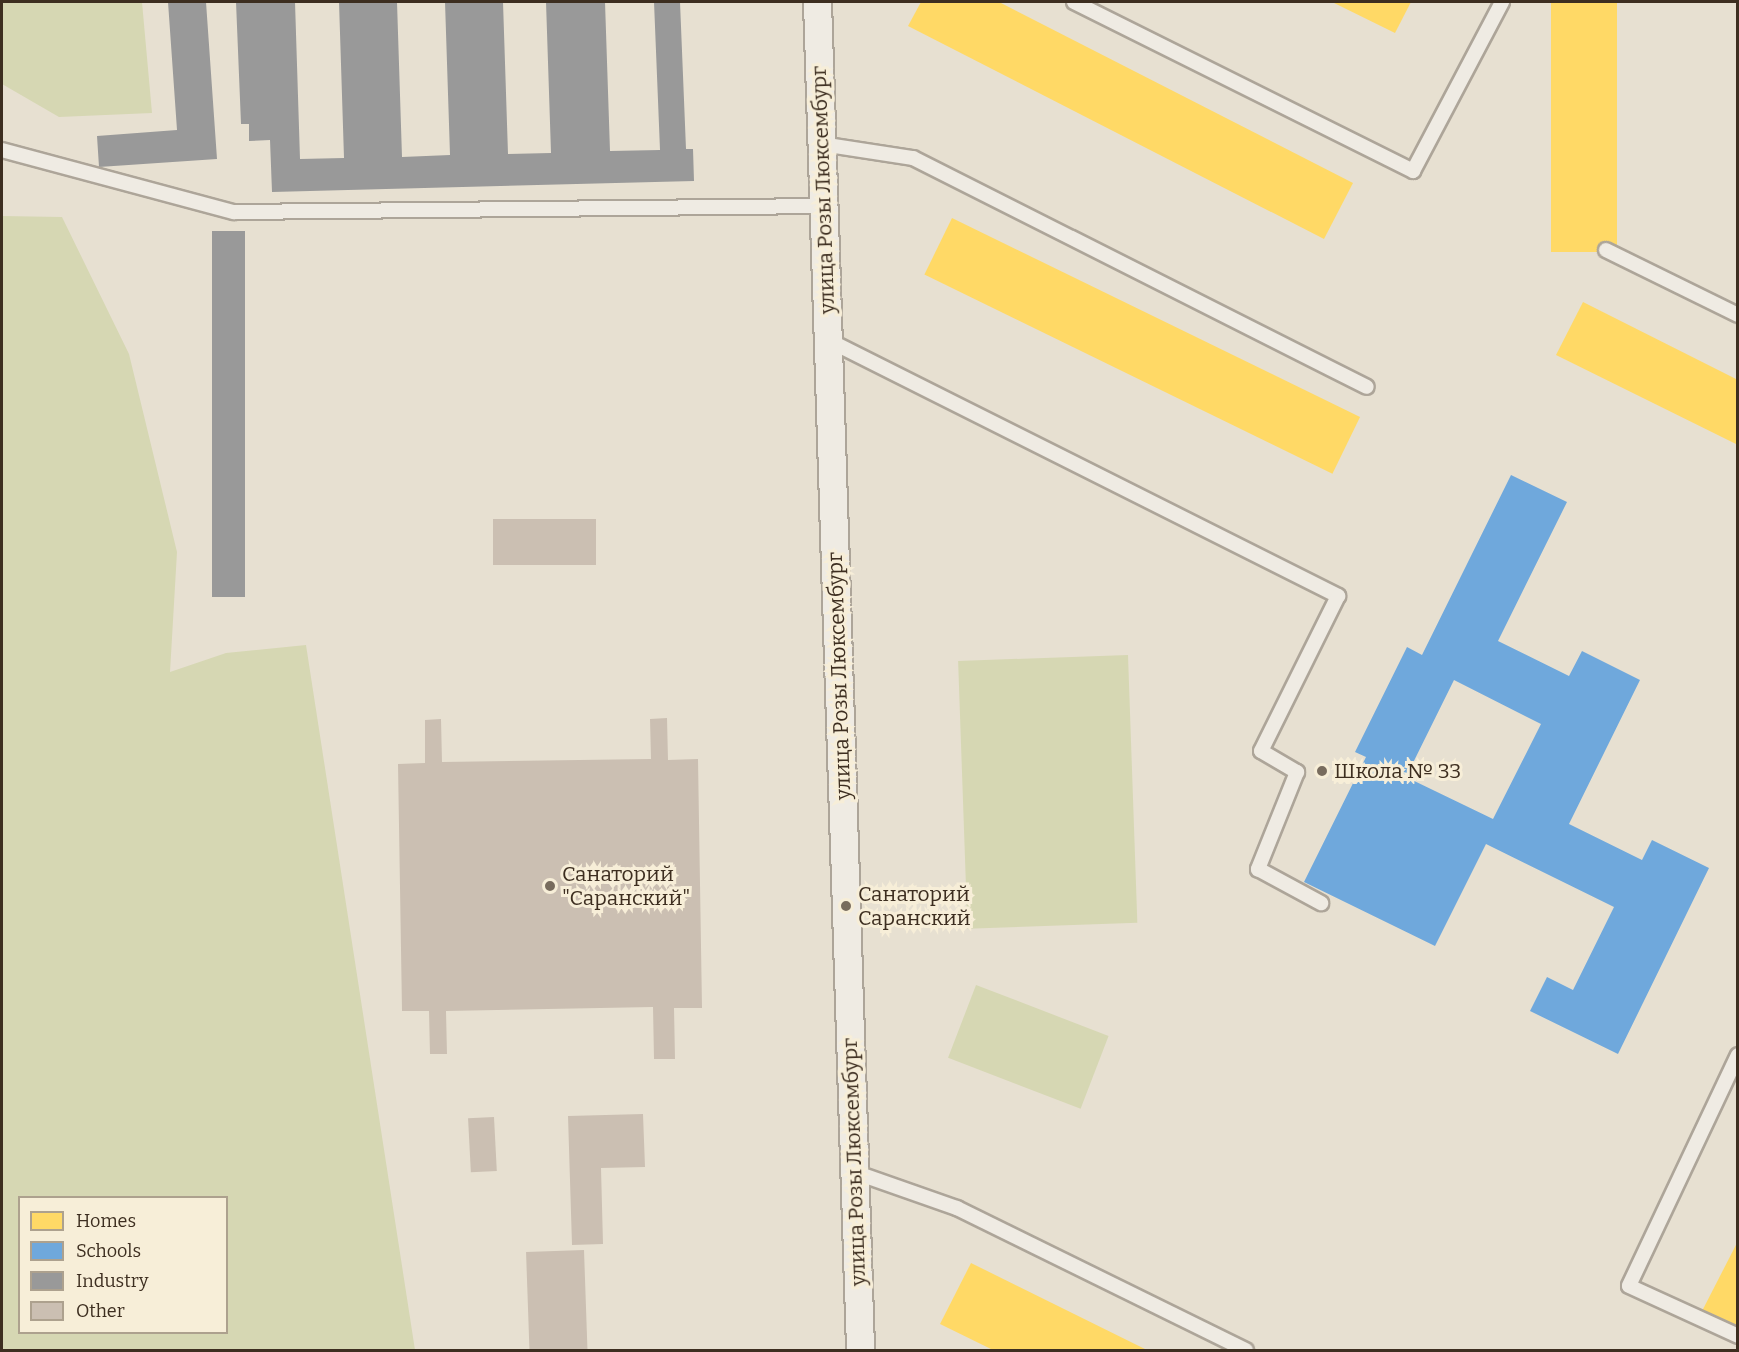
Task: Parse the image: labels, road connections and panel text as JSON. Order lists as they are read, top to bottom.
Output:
{
  "streets": {
    "street": ["улица Розы Люксембург"]
  },
  "places": ["Школа № 33", "Санаторий \"Саранский\"", "Санаторий Саранский"],
  "legend": [
    "Homes",
    "Schools",
    "Industry",
    "Other"
  ]
}
